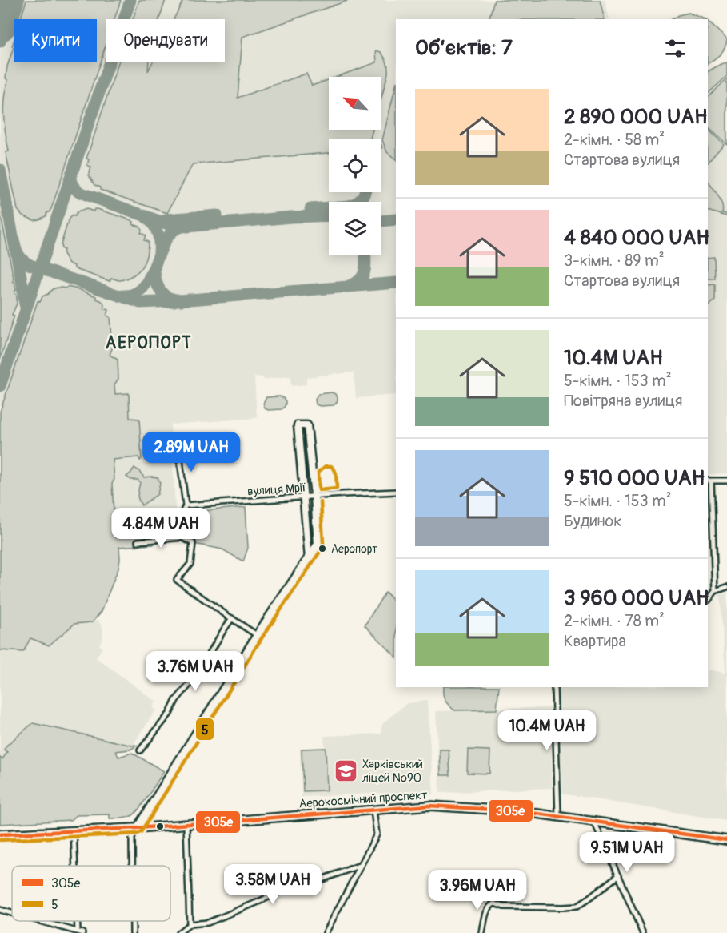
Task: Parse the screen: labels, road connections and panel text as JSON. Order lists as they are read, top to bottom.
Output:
{
  "streets": {
    "highway": ["Аерокосмічний проспект"],
    "street": ["вулиця Мрії"]
  },
  "districts": ["АЕРОПОРТ"],
  "places": {
    "other": ["Аеропорт"],
    "school or university": ["Харківський ліцей №90"]
  },
  "lines": ["transit line 5", "transit line 305e"],
  "legend": ["305e", "5"],
  "north": "top left",
  "page": {
    "chip": ["Купити", "Орендувати"],
    "heading": "Об’єктів: 7",
    "list": [
      {
        "name": "2 890 000 UAH",
        "note": "2-кімн. · 58 m² · Стартова вулиця"
      },
      {
        "name": "4 840 000 UAH",
        "note": "3-кімн. · 89 m² · Стартова вулиця"
      },
      {
        "name": "10.4M UAH",
        "note": "5-кімн. · 153 m² · Повітряна вулиця"
      },
      {
        "name": "9 510 000 UAH",
        "note": "5-кімн. · 153 m² · Будинок"
      },
      {
        "name": "3 960 000 UAH",
        "note": "2-кімн. · 78 m² · Квартира"
      }
    ],
    "price": [
      "2.89M UAH",
      "4.84M UAH",
      "3.76M UAH",
      "10.4M UAH",
      "9.51M UAH",
      "3.58M UAH",
      "3.96M UAH"
    ]
  }
}
